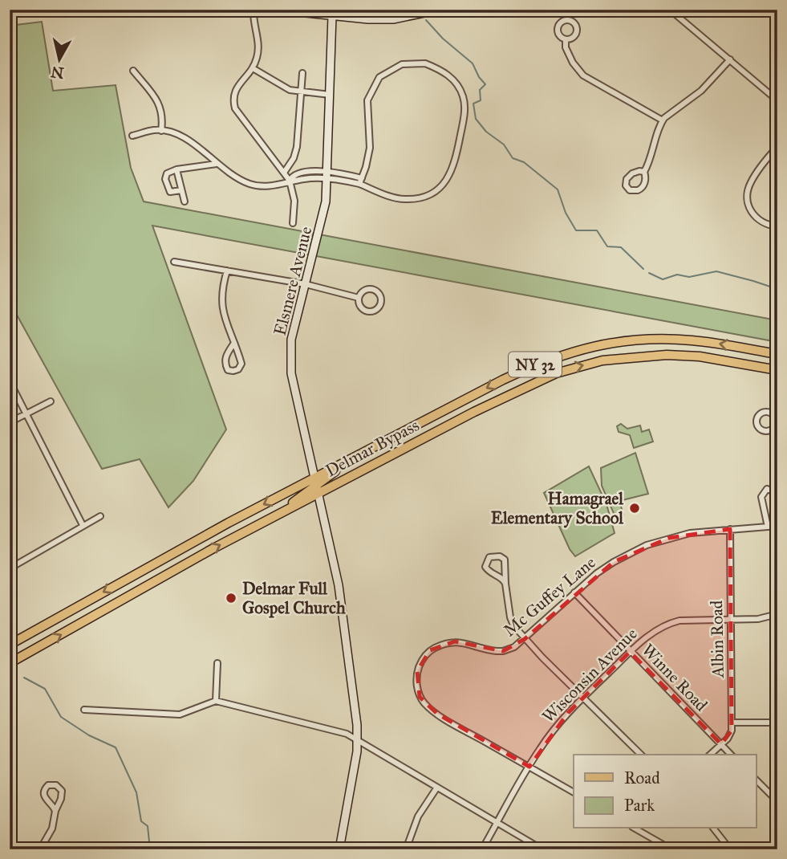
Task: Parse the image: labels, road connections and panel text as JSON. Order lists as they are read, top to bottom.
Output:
{
  "streets": {
    "main road": ["Elsmere Avenue", "NY 32", "Delmar Bypass"],
    "street": [
      "Mc Guffey Lane",
      "Albin Road",
      "Wisconsin Avenue",
      "Winne Road"
    ]
  },
  "crossings": [
    ["Elsmere Avenue", "Delmar Bypass"],
    ["Mc Guffey Lane", "Albin Road"],
    ["Mc Guffey Lane", "Wisconsin Avenue"],
    ["Mc Guffey Lane", "Winne Road"],
    ["Albin Road", "Wisconsin Avenue"],
    ["Albin Road", "Winne Road"],
    ["Wisconsin Avenue", "Winne Road"]
  ],
  "places": ["Hamagrael Elementary School", "Delmar Full Gospel Church"],
  "legend": ["Road", "Park"],
  "north": "bottom"
}
